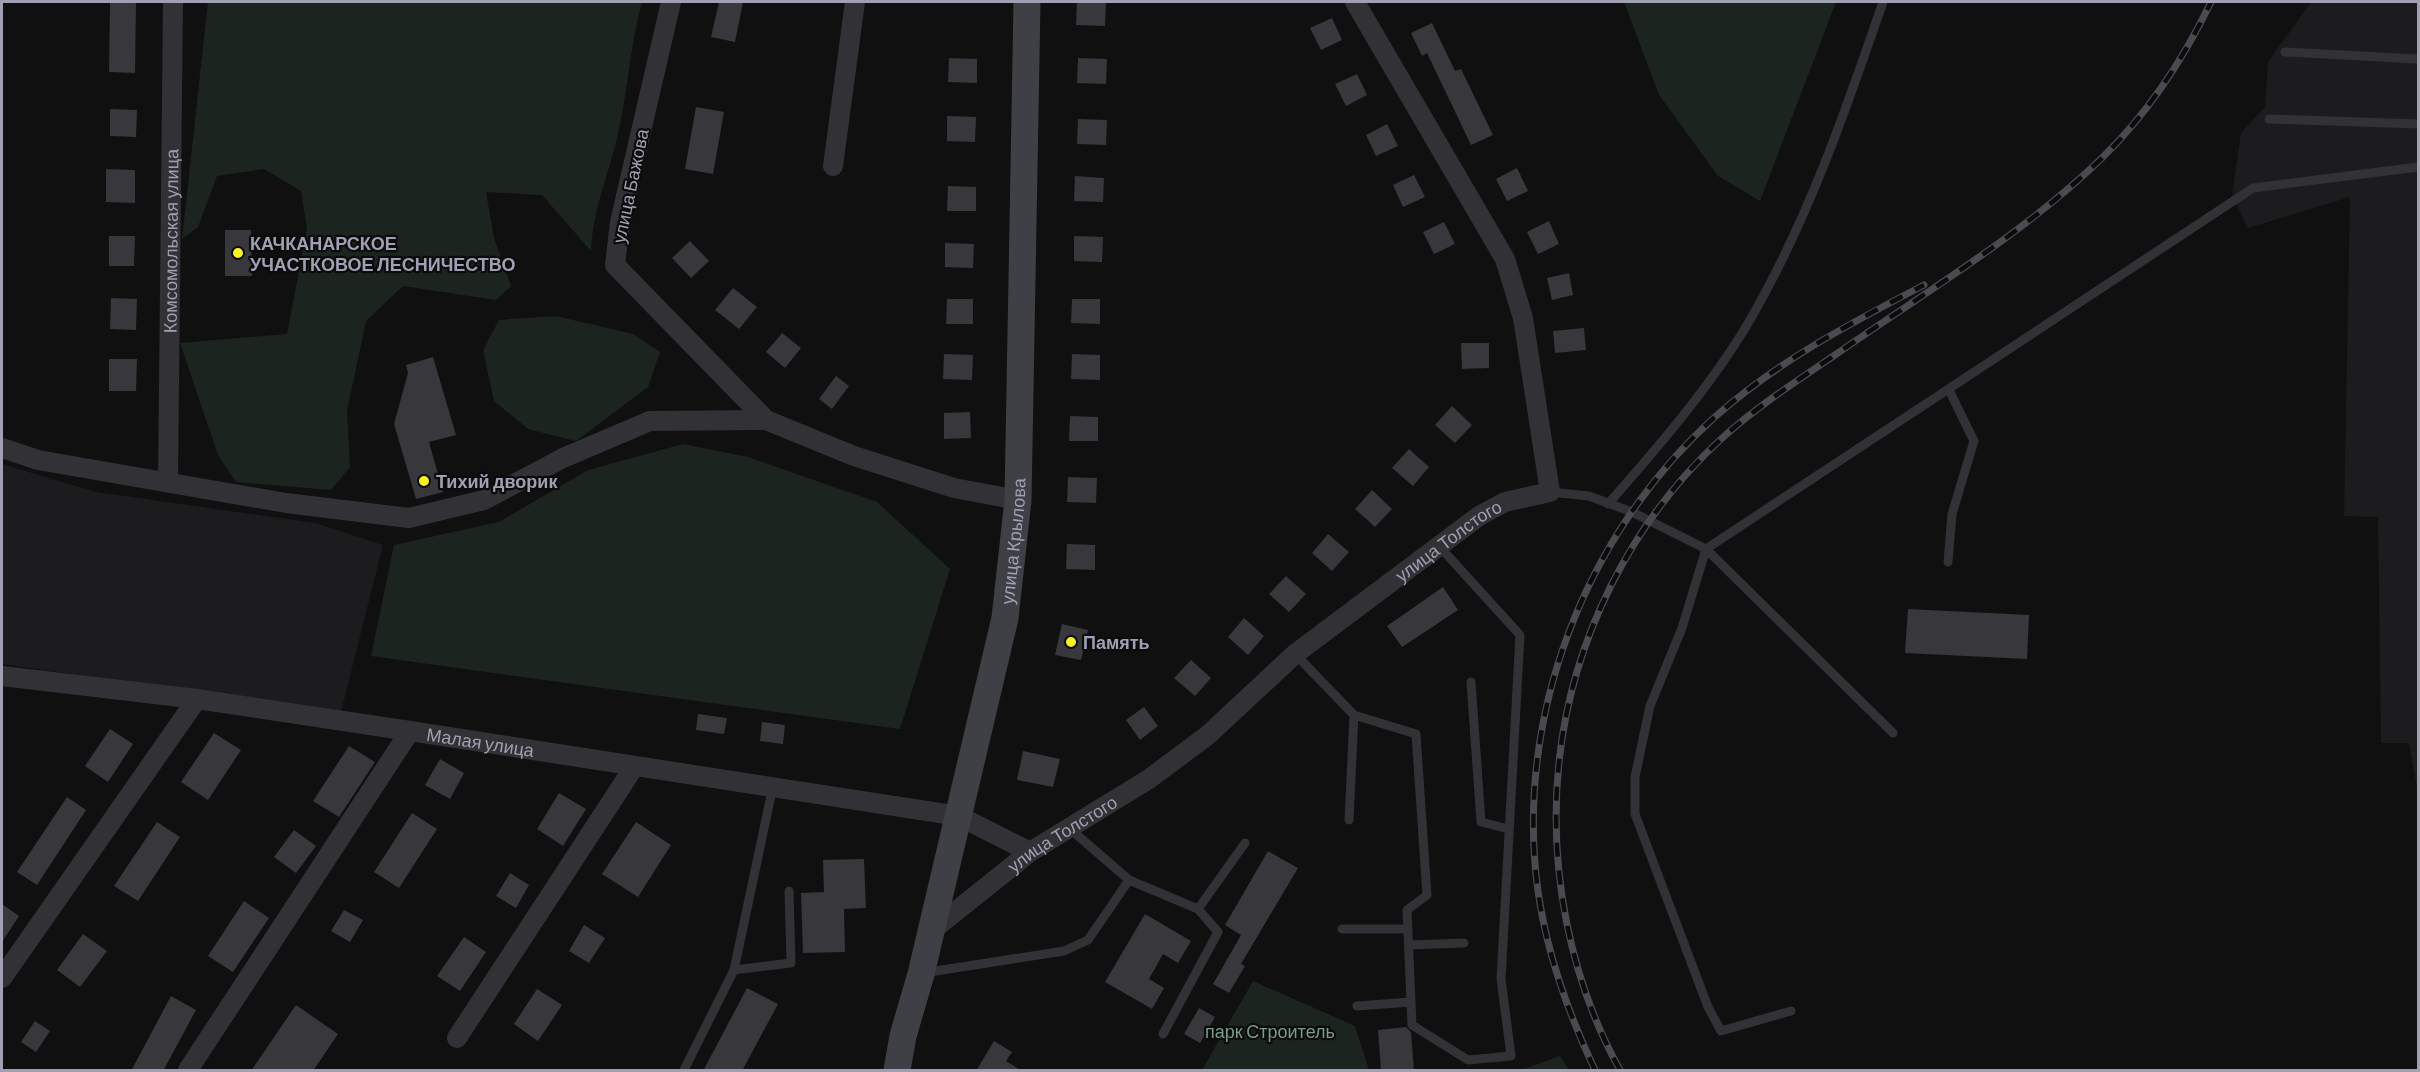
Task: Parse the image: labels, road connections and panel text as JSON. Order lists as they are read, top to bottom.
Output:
{
  "streets": {
    "main road": ["улица Крылова"],
    "street": [
      "улица Бажова",
      "Комсомольская улица",
      "улица Толстого",
      "Малая улица"
    ]
  },
  "crossings": [
    ["улица Крылова", "улица Толстого"],
    ["улица Крылова", "Малая улица"],
    ["улица Толстого", "Малая улица"]
  ],
  "parks": ["парк Строитель"],
  "places": ["КАЧКАНАРСКОЕ УЧАСТКОВОЕ ЛЕСНИЧЕСТВО", "Тихий дворик", "Память"]
}
